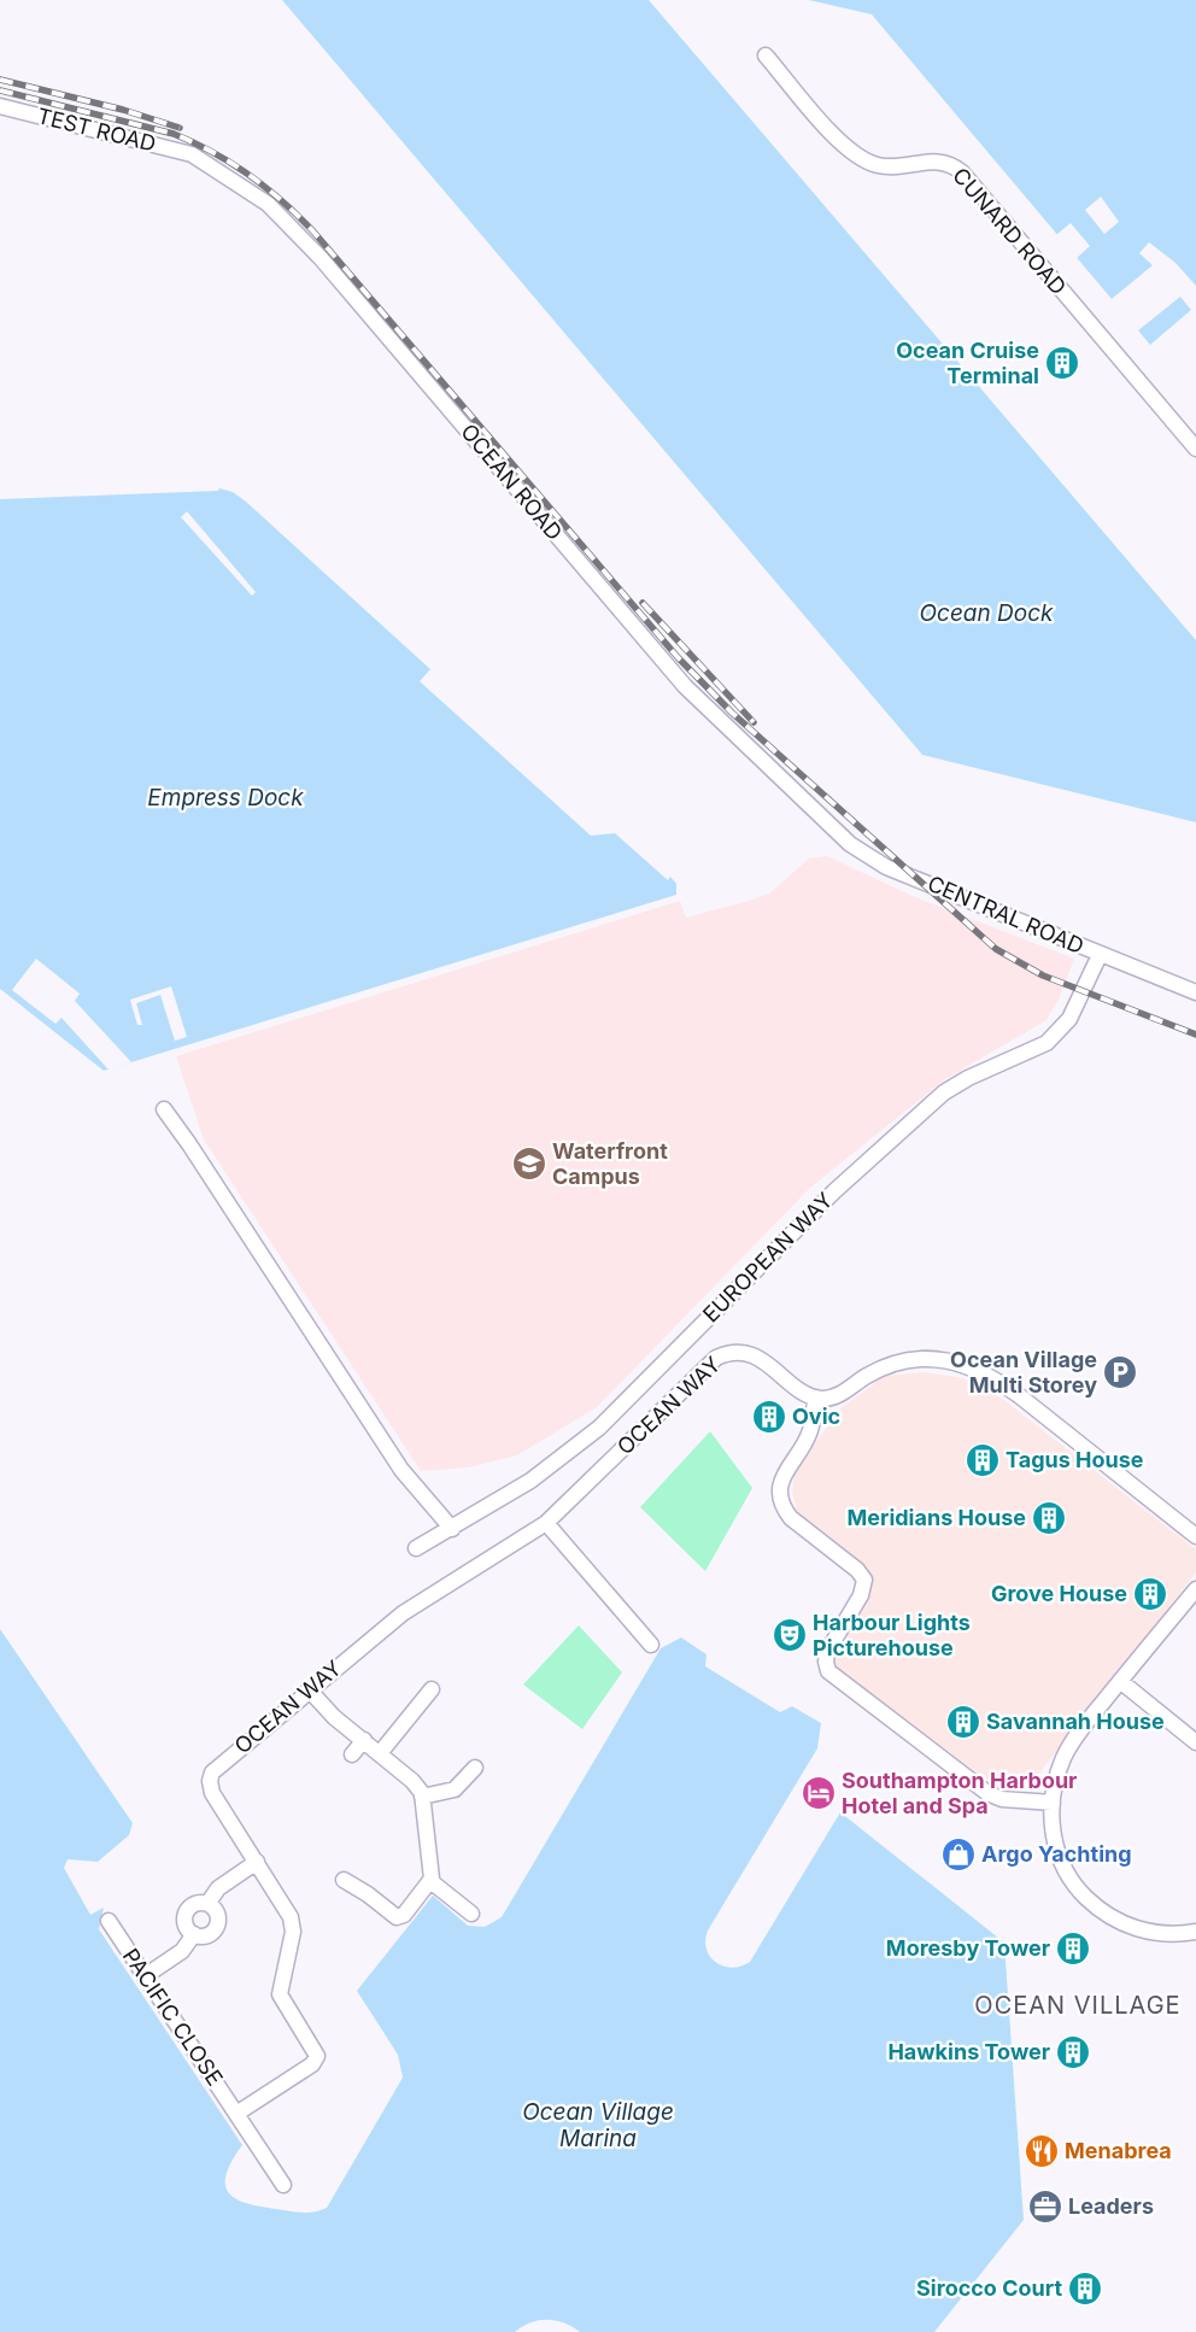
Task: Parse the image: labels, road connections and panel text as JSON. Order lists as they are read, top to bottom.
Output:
{
  "streets": {
    "street": [
      "TEST ROAD",
      "CUNARD ROAD",
      "OCEAN ROAD",
      "CENTRAL ROAD",
      "EUROPEAN WAY",
      "OCEAN WAY",
      "PACIFIC CLOSE"
    ]
  },
  "crossings": [
    ["TEST ROAD", "OCEAN ROAD"],
    ["OCEAN ROAD", "CENTRAL ROAD"],
    ["CENTRAL ROAD", "EUROPEAN WAY"]
  ],
  "districts": ["OCEAN VILLAGE"],
  "water": ["Ocean Dock", "Empress Dock", "Ocean Village Marina"],
  "places": {
    "building": [
      "Ocean Cruise Terminal",
      "Ovic",
      "Tagus House",
      "Meridians House",
      "Grove House",
      "Savannah House",
      "Moresby Tower",
      "Hawkins Tower",
      "Sirocco Court"
    ],
    "school or university": ["Waterfront Campus"],
    "parking": ["Ocean Village Multi Storey"],
    "theatre": ["Harbour Lights Picturehouse"],
    "hotel": ["Southampton Harbour Hotel and Spa"],
    "shop": ["Argo Yachting"],
    "restaurant": ["Menabrea"],
    "office": ["Leaders"]
  }
}
